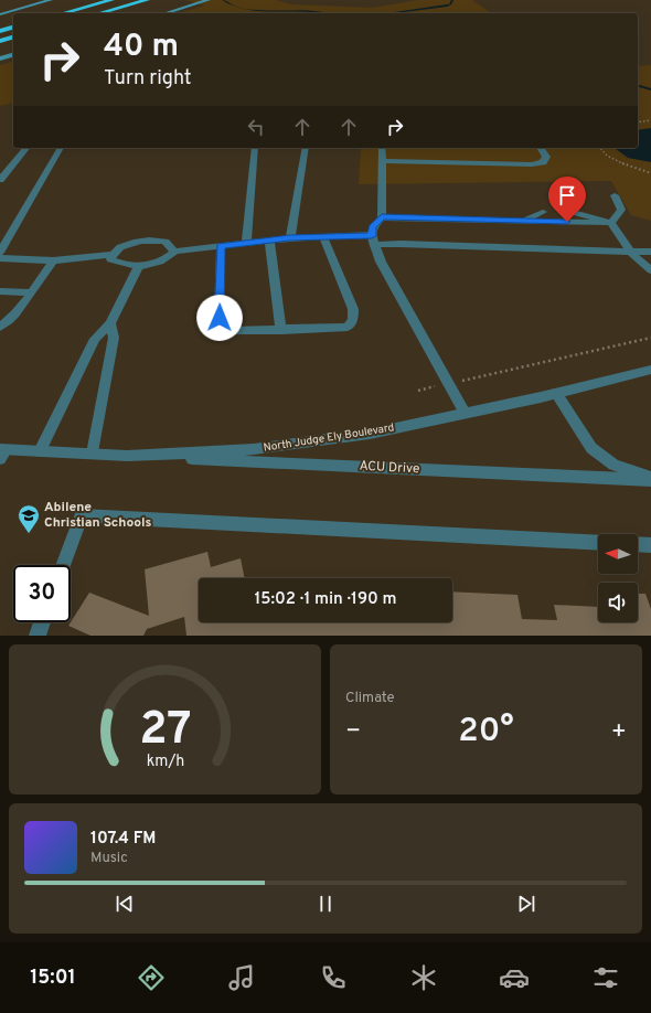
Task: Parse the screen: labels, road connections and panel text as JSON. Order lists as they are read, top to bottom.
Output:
{
  "streets": {
    "street": ["North Judge Ely Boulevard", "ACU Drive"]
  },
  "crossings": [
    ["North Judge Ely Boulevard", "ACU Drive"]
  ],
  "places": {
    "school or university": ["Abilene Christian Schools"]
  },
  "north": "left",
  "page": {
    "turn": ["40 m", "Turn right"],
    "limit": "30",
    "trip": "15:02 · 1 min · 190 m",
    "tile": "Climate",
    "heat": ["−", "20°", "+"],
    "song": ["107.4 FM", "Music"],
    "tabs": "15:01",
    "gauge": ["27", "km/h"]
  }
}
